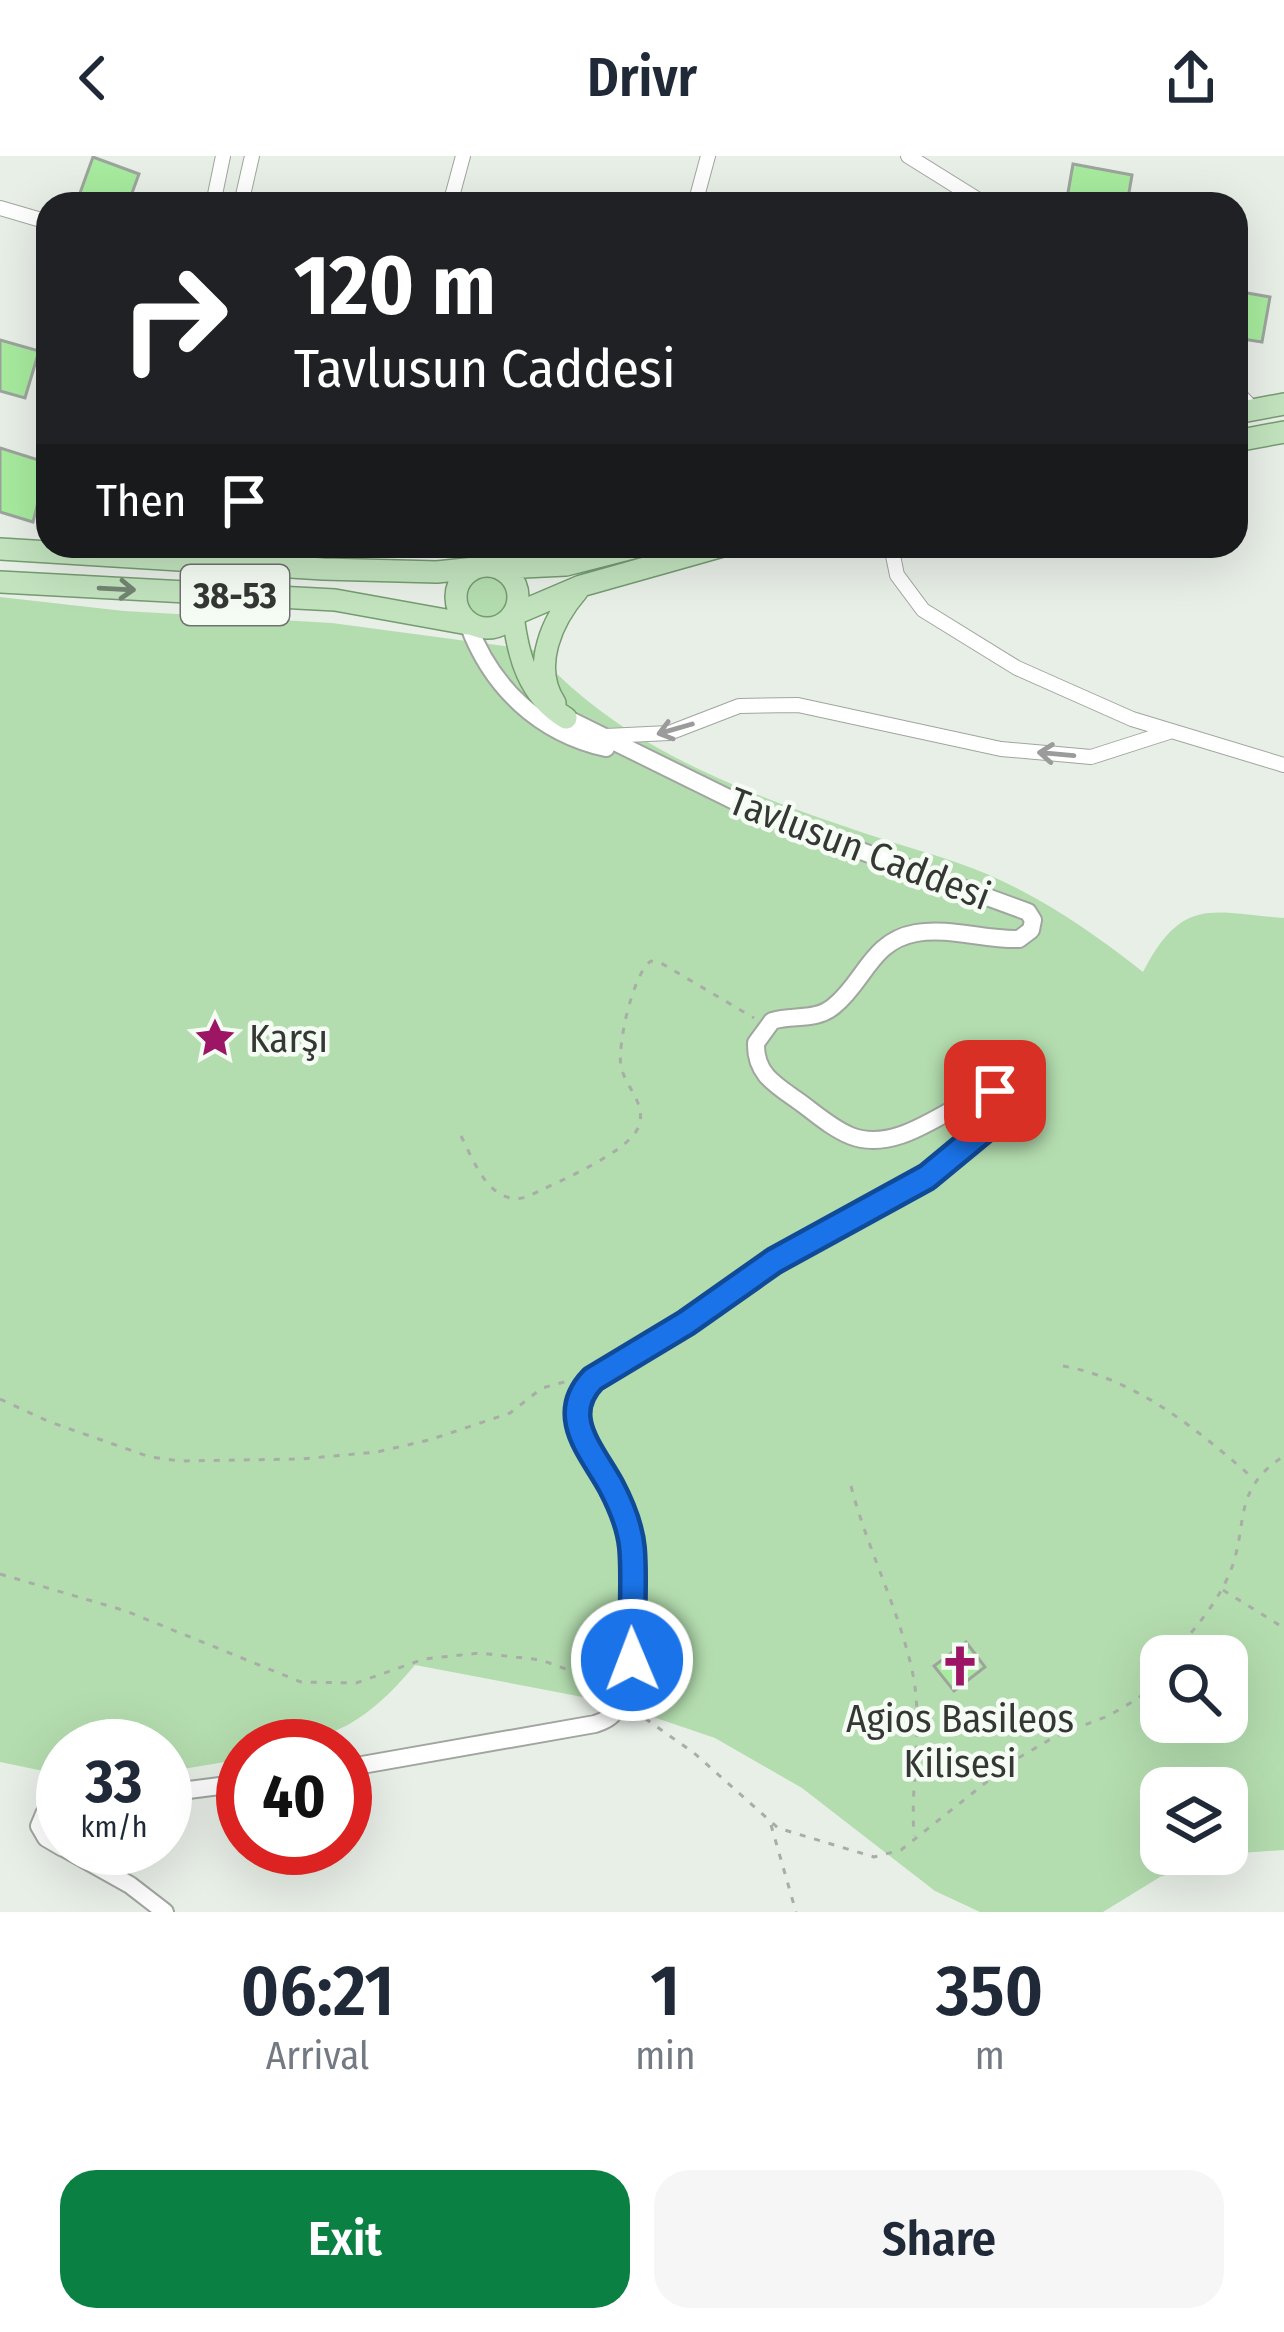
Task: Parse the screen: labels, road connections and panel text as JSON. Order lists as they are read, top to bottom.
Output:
{
  "streets": {
    "main road": ["38-53"],
    "street": ["Tavlusun Caddesi"]
  },
  "crossings": [
    ["38-53", "Tavlusun Caddesi"]
  ],
  "places": {
    "place": ["Karşı"],
    "church": ["Agios Basileos Kilisesi"]
  },
  "page": {
    "header": "Drivr",
    "turn": ["120 m", "Tavlusun Caddesi"],
    "then": "Then",
    "speed": "33 km/h",
    "limit": "40",
    "eta": [
      "06:21",
      "Arrival",
      "1",
      "min",
      "350",
      "m"
    ],
    "buttons": ["Exit", "Share"]
  }
}
